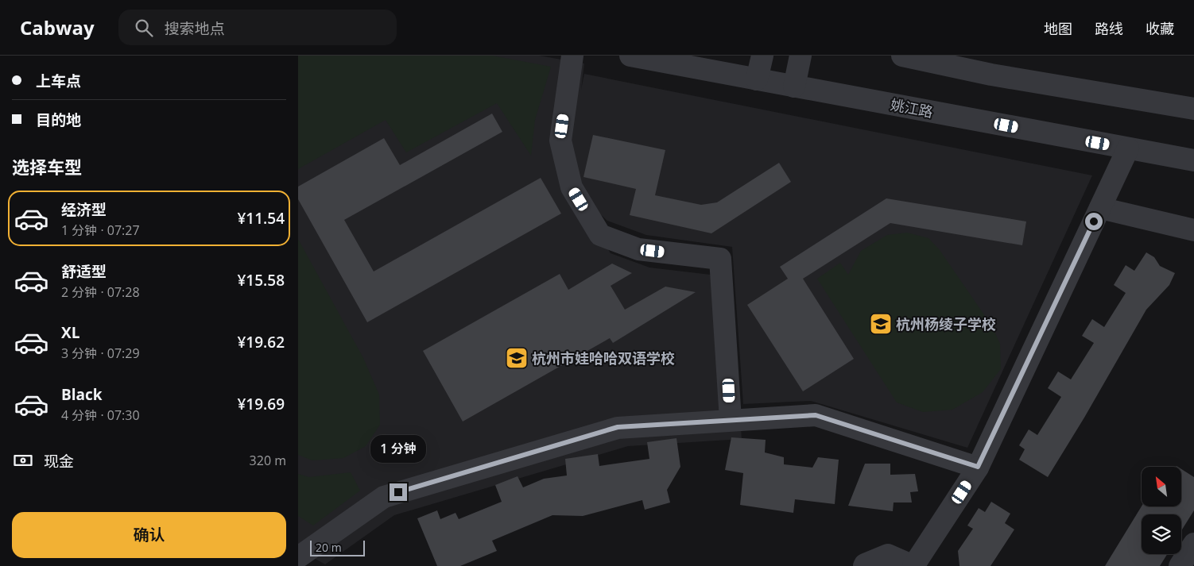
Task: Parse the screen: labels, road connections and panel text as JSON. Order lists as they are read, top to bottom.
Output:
{
  "streets": {
    "street": ["姚江路"]
  },
  "places": {
    "school or university": ["杭州杨绫子学校", "杭州市娃哈哈双语学校"]
  },
  "scale_bar": "20 m",
  "north": "top left",
  "page": {
    "header": "Cabway",
    "search": "搜索地点",
    "nav": ["地图", "路线", "收藏"],
    "banner": ["上车点", "目的地"],
    "heading": "选择车型",
    "list": [
      {
        "name": "经济型",
        "note": "1 分钟 · 07:27",
        "value": "¥11.54"
      },
      {
        "name": "舒适型",
        "note": "2 分钟 · 07:28",
        "value": "¥15.58"
      },
      {
        "name": "XL",
        "note": "3 分钟 · 07:29",
        "value": "¥19.62"
      },
      {
        "name": "Black",
        "note": "4 分钟 · 07:30",
        "value": "¥19.69"
      }
    ],
    "bubble": "1 分钟",
    "pay": ["现金", "320 m"],
    "buttons": "确认",
    "scale": "20 m"
  }
}
